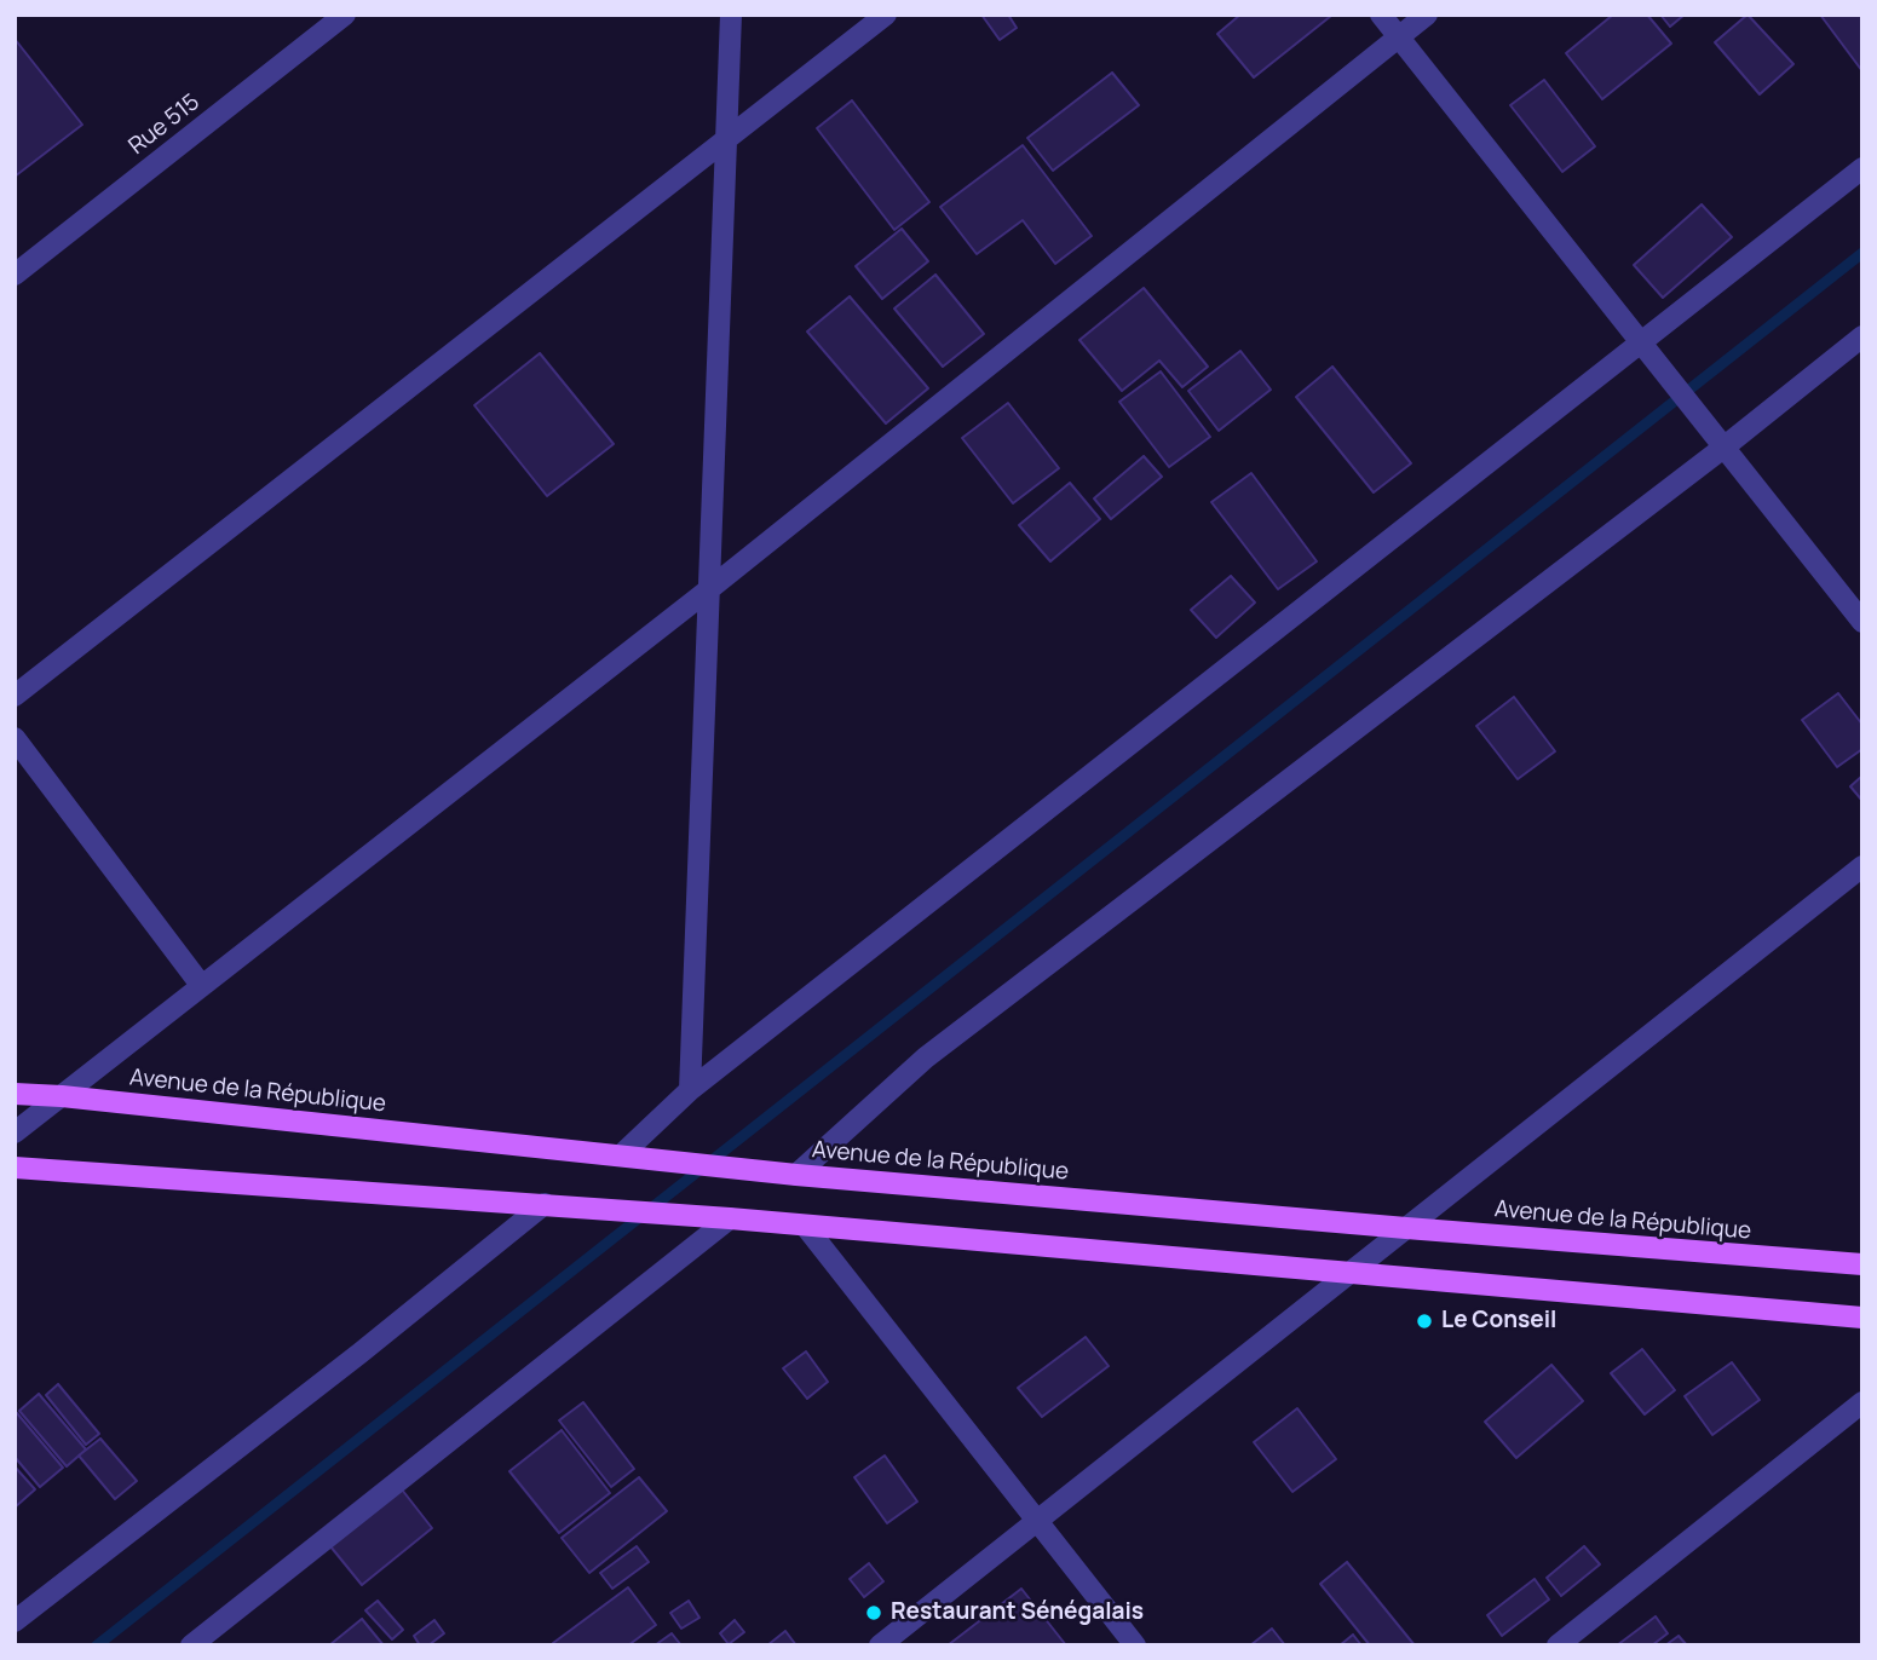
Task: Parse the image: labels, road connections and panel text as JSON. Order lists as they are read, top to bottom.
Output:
{
  "streets": {
    "main road": ["Avenue de la République"],
    "street": ["Rue 515"]
  },
  "places": ["Le Conseil", "Restaurant Sénégalais"]
}
